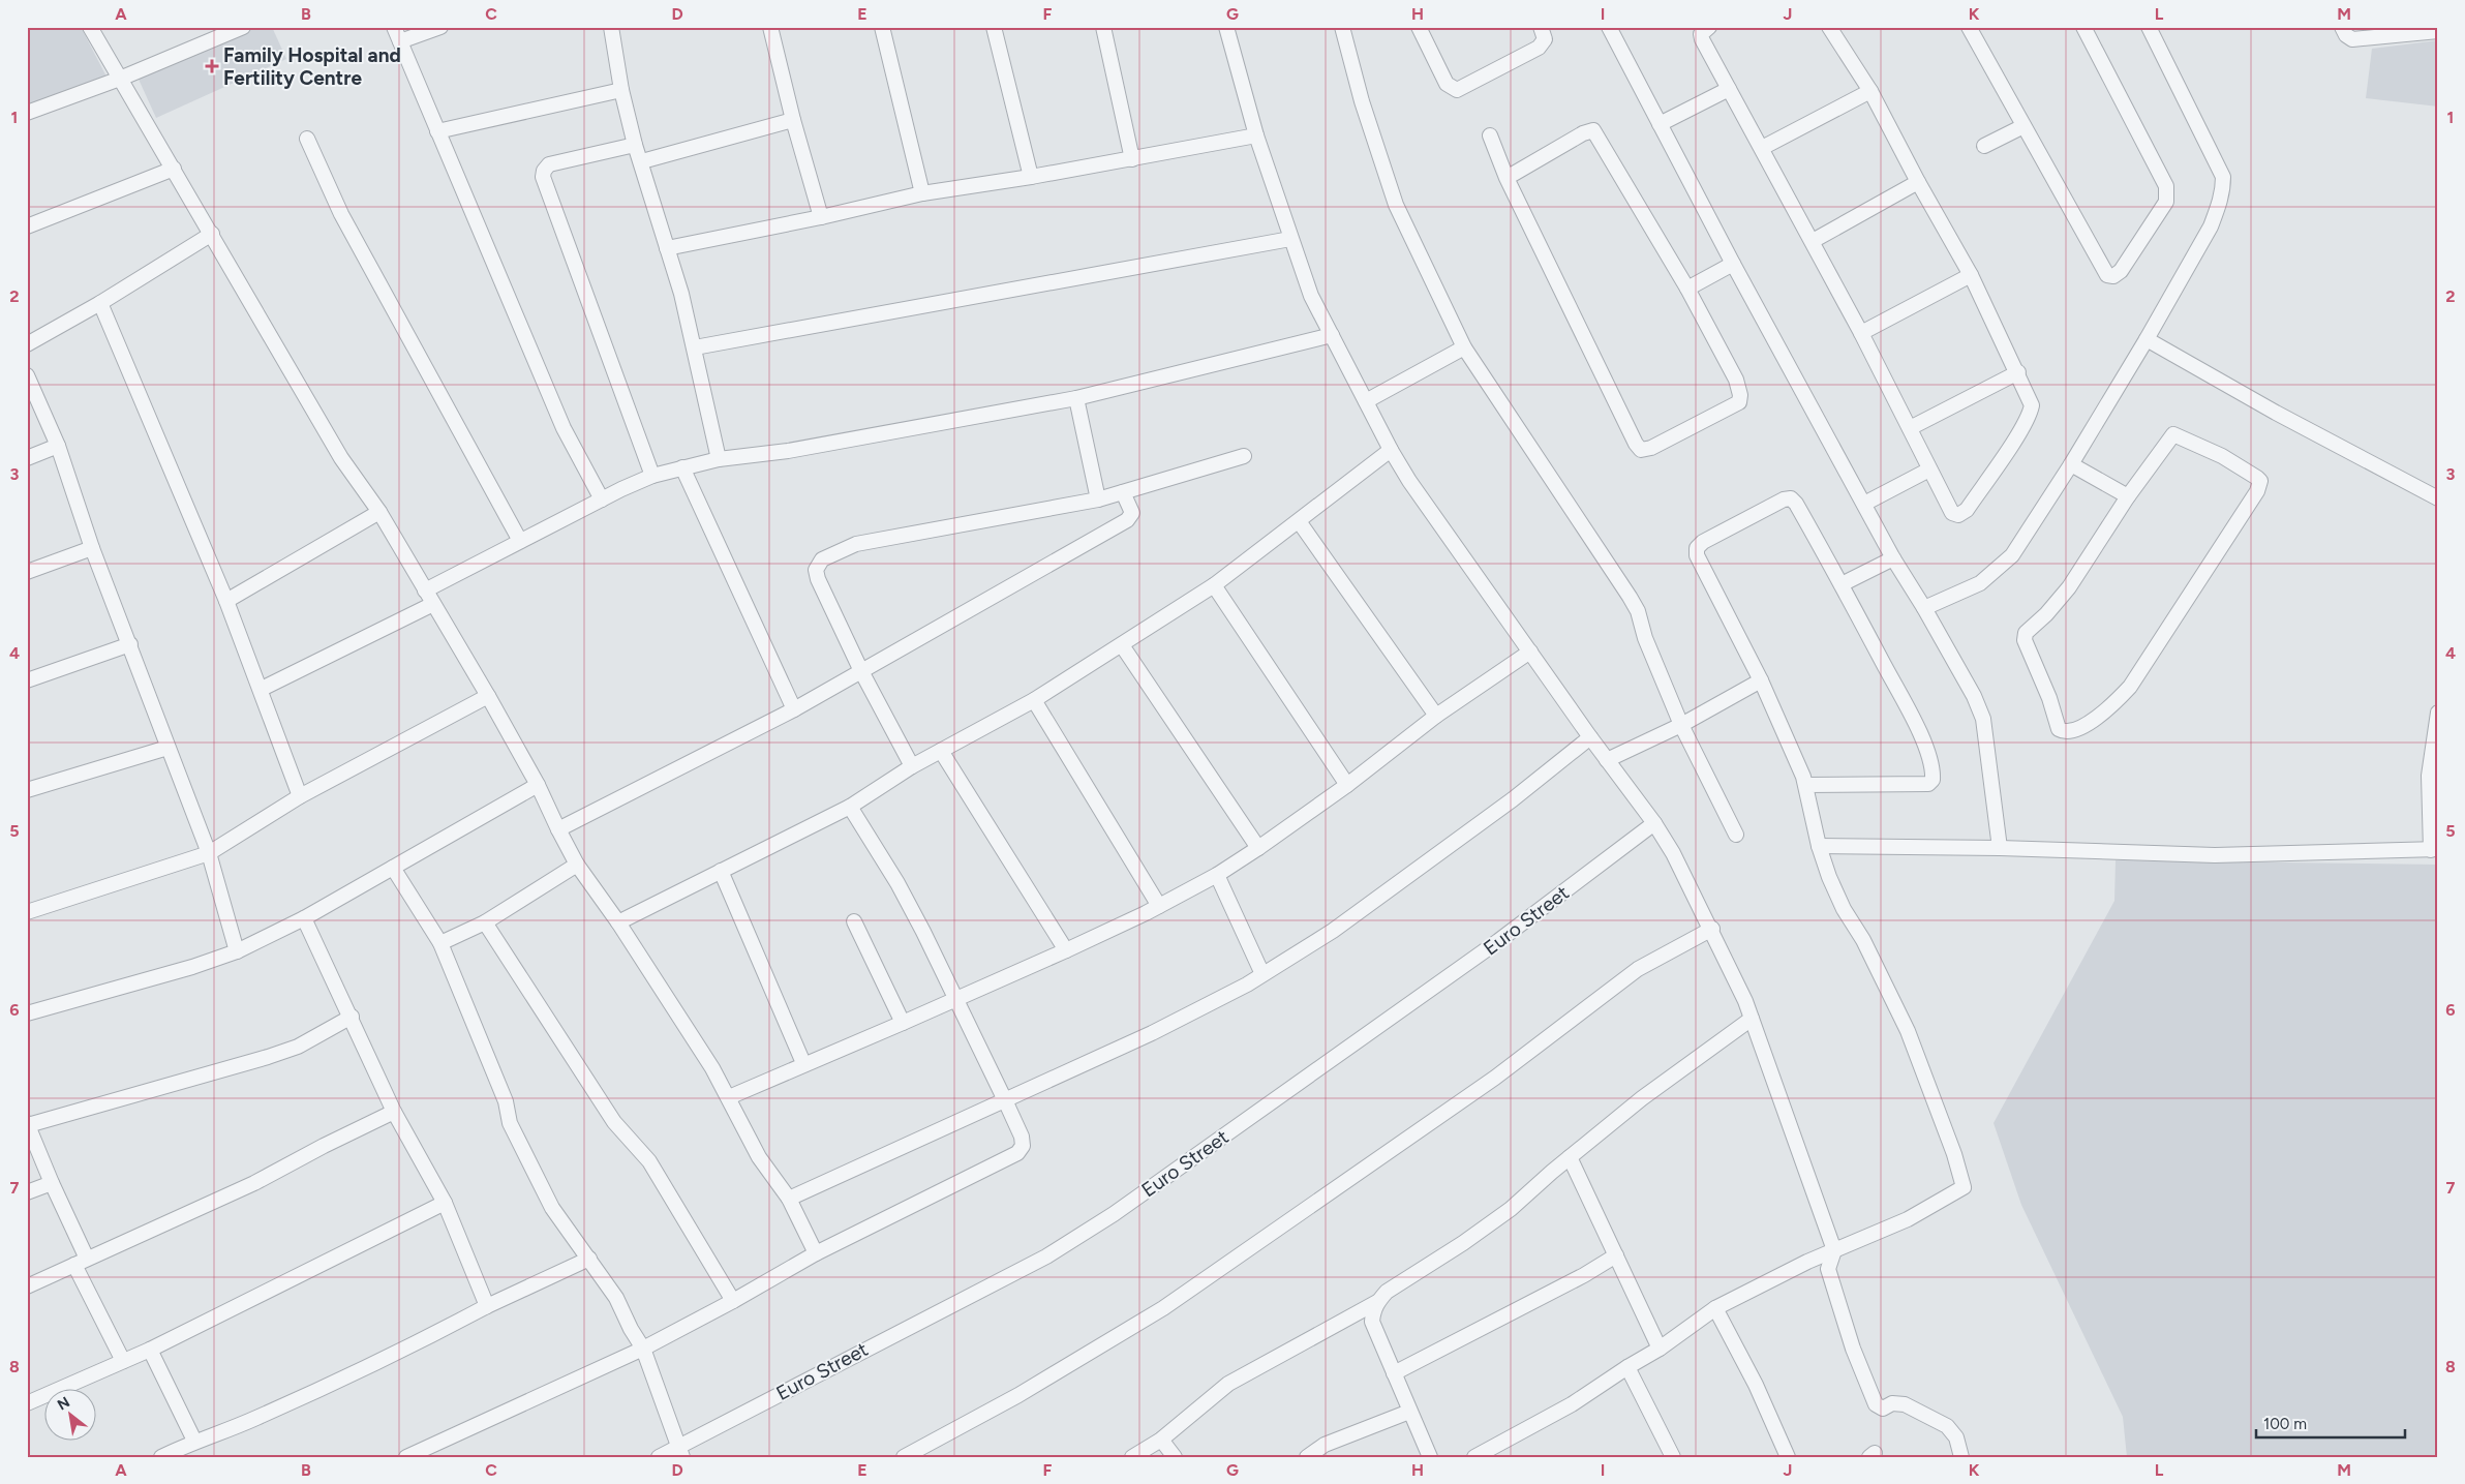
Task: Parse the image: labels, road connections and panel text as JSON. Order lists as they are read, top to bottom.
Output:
{
  "streets": {
    "street": ["Euro Street"]
  },
  "places": {
    "health": ["Family Hospital and Fertility Centre"]
  },
  "scale_bar": "100 m",
  "north": "top left",
  "grid": {
    "columns": [
      "A",
      "B",
      "C",
      "D",
      "E",
      "F",
      "G",
      "H",
      "I",
      "J",
      "K",
      "L",
      "M"
    ],
    "rows": [
      "1",
      "2",
      "3",
      "4",
      "5",
      "6",
      "7",
      "8"
    ]
  }
}
